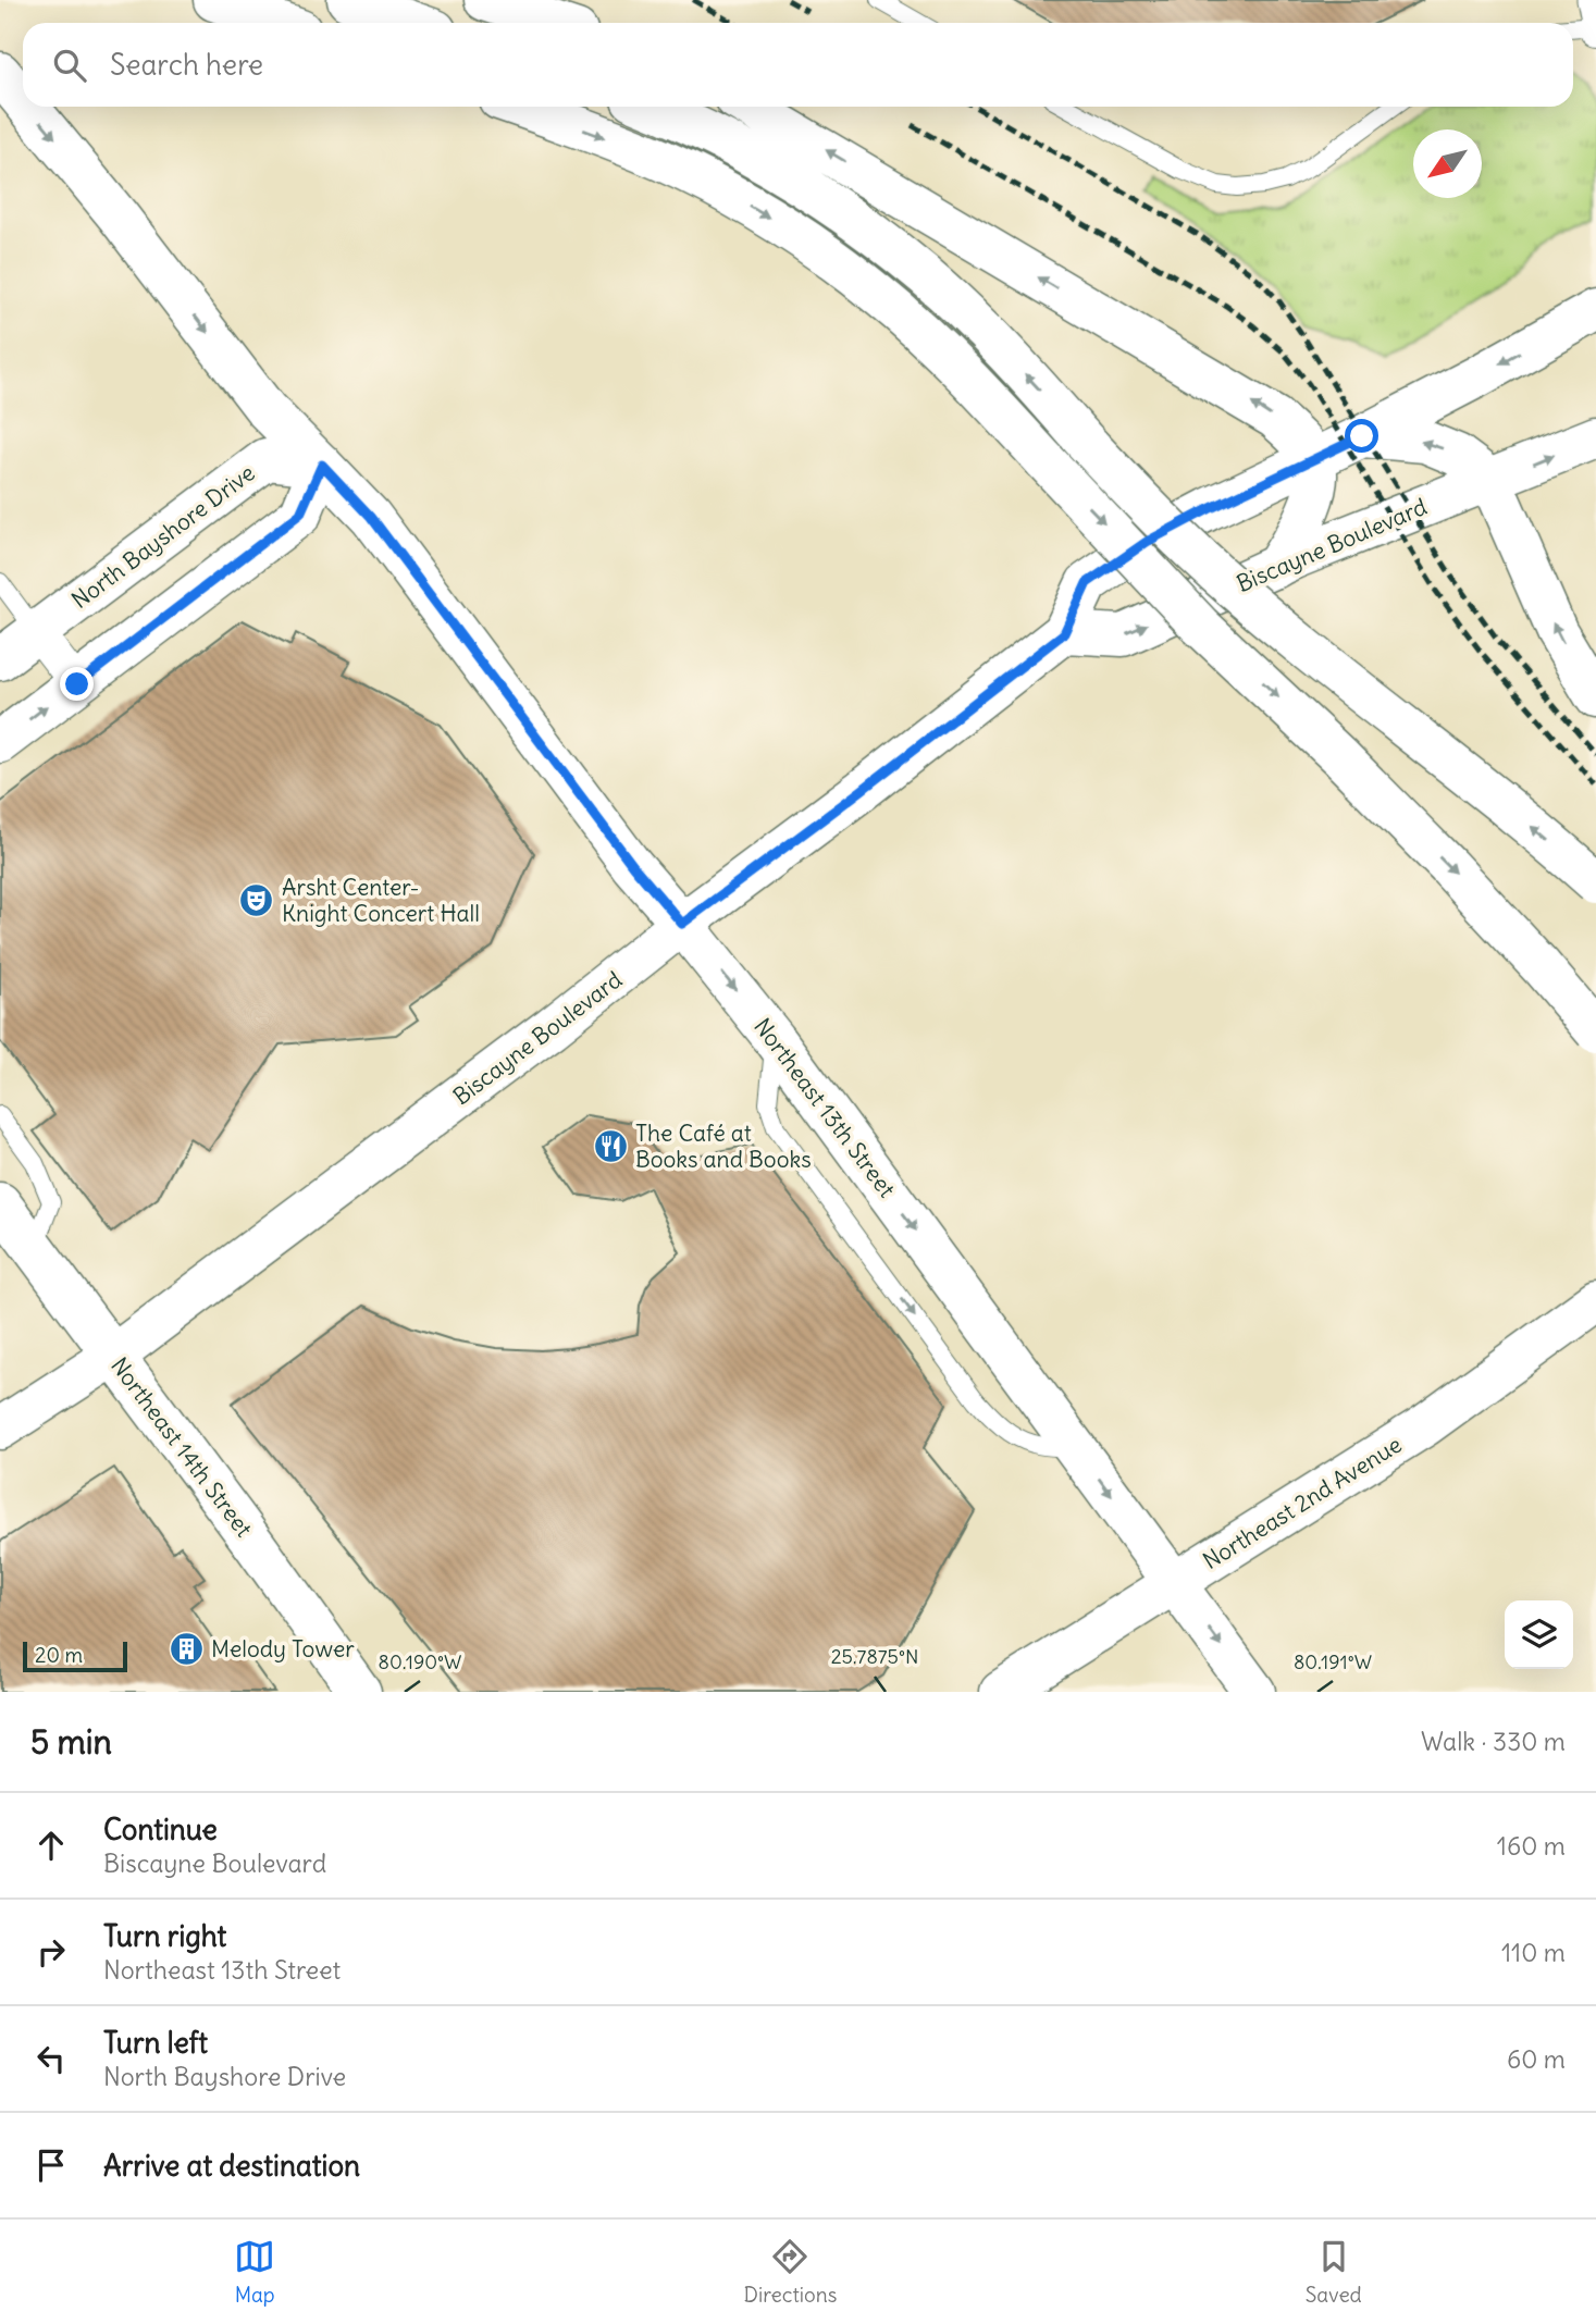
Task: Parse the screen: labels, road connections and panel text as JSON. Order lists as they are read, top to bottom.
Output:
{
  "streets": {
    "main road": [
      "North Bayshore Drive",
      "Biscayne Boulevard",
      "Northeast 13th Street",
      "Northeast 14th Street",
      "Northeast 2nd Avenue"
    ]
  },
  "crossings": [
    ["North Bayshore Drive", "Northeast 13th Street"],
    ["Biscayne Boulevard", "Northeast 13th Street"],
    ["Biscayne Boulevard", "Northeast 14th Street"],
    ["Northeast 13th Street", "Northeast 2nd Avenue"]
  ],
  "one_way": ["Northeast 13th Street"],
  "places": {
    "theatre": ["Arsht Center- Knight Concert Hall"],
    "restaurant": ["The Café at Books and Books"],
    "building": ["Melody Tower"]
  },
  "scale_bar": "20 m",
  "north": "bottom left",
  "page": {
    "search": "Search here",
    "scale": "20 m",
    "heading": ["5 min", "Walk · 330 m"],
    "list": [
      ["Continue", "Biscayne Boulevard", "160 m"],
      ["Turn right", "Northeast 13th Street", "110 m"],
      ["Turn left", "North Bayshore Drive", "60 m"],
      "Arrive at destination"
    ],
    "nav": ["Map", "Directions", "Saved"]
  },
  "coordinates": ["25.7875°N", "80.190°W", "80.191°W"]
}
